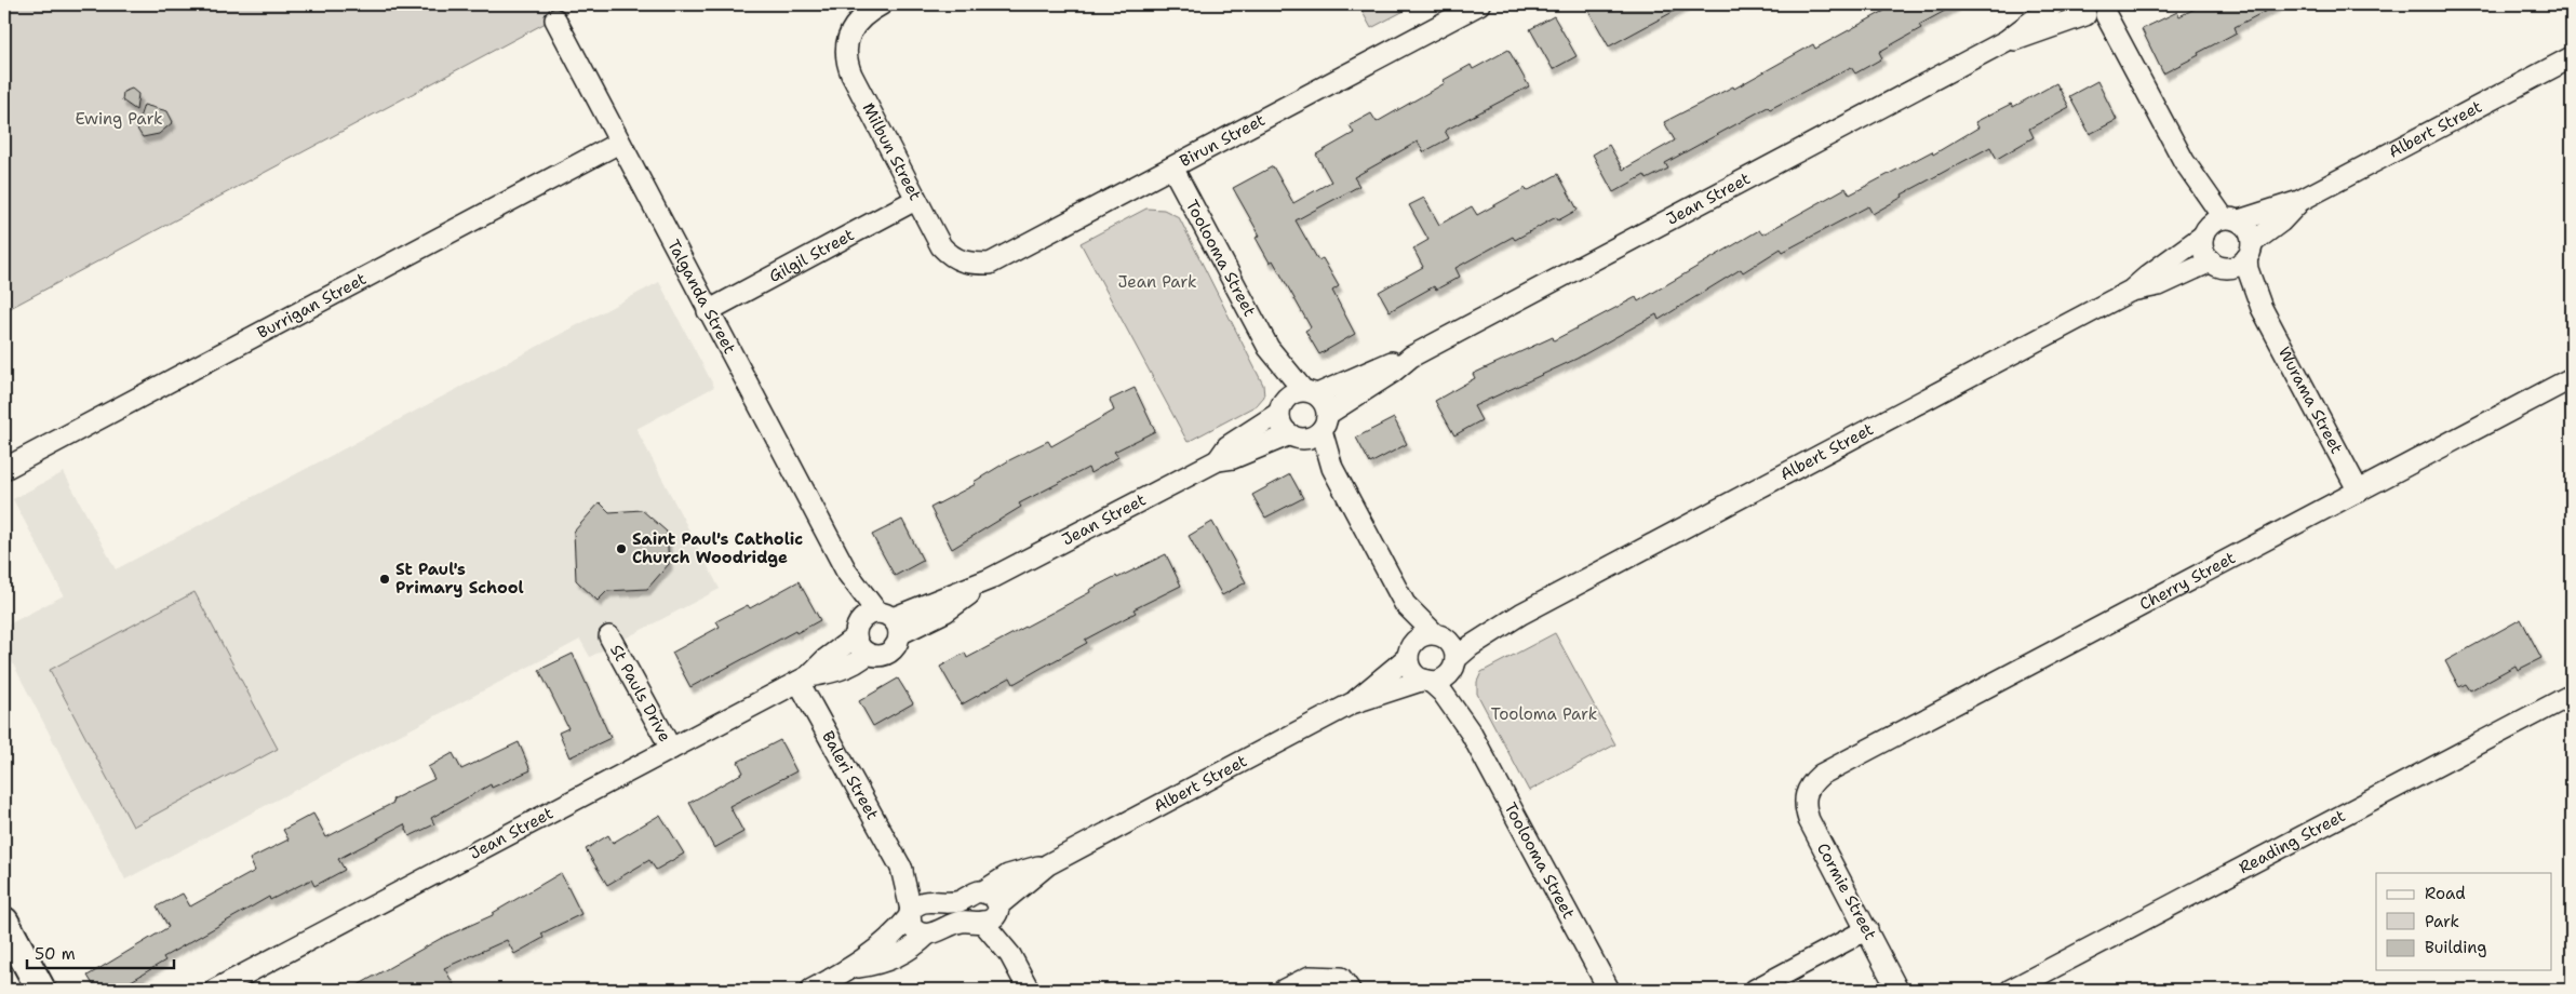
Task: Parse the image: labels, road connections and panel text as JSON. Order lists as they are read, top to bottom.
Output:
{
  "streets": {
    "street": [
      "Albert Street",
      "Birun Street",
      "Milbun Street",
      "Jean Street",
      "Gilgil Street",
      "Toolooma Street",
      "Talganda Street",
      "Burrigan Street",
      "Wurama Street",
      "Cherry Street",
      "St Pauls Drive",
      "Baleri Street",
      "Reading Street",
      "Cormie Street"
    ]
  },
  "crossings": [
    ["Albert Street", "Toolooma Street"],
    ["Albert Street", "Wurama Street"],
    ["Albert Street", "Baleri Street"],
    ["Birun Street", "Milbun Street"],
    ["Birun Street", "Toolooma Street"],
    ["Milbun Street", "Gilgil Street"],
    ["Jean Street", "Toolooma Street"],
    ["Jean Street", "Talganda Street"],
    ["Jean Street", "St Pauls Drive"],
    ["Jean Street", "Baleri Street"],
    ["Gilgil Street", "Talganda Street"],
    ["Talganda Street", "Burrigan Street"],
    ["Wurama Street", "Cherry Street"],
    ["Cherry Street", "Cormie Street"]
  ],
  "parks": ["Ewing Park", "Jean Park", "Tooloma Park"],
  "places": ["Saint Paul's Catholic Church Woodridge", "St Paul's Primary School"],
  "legend": ["Road", "Park", "Building"],
  "scale_bar": "50 m"
}
